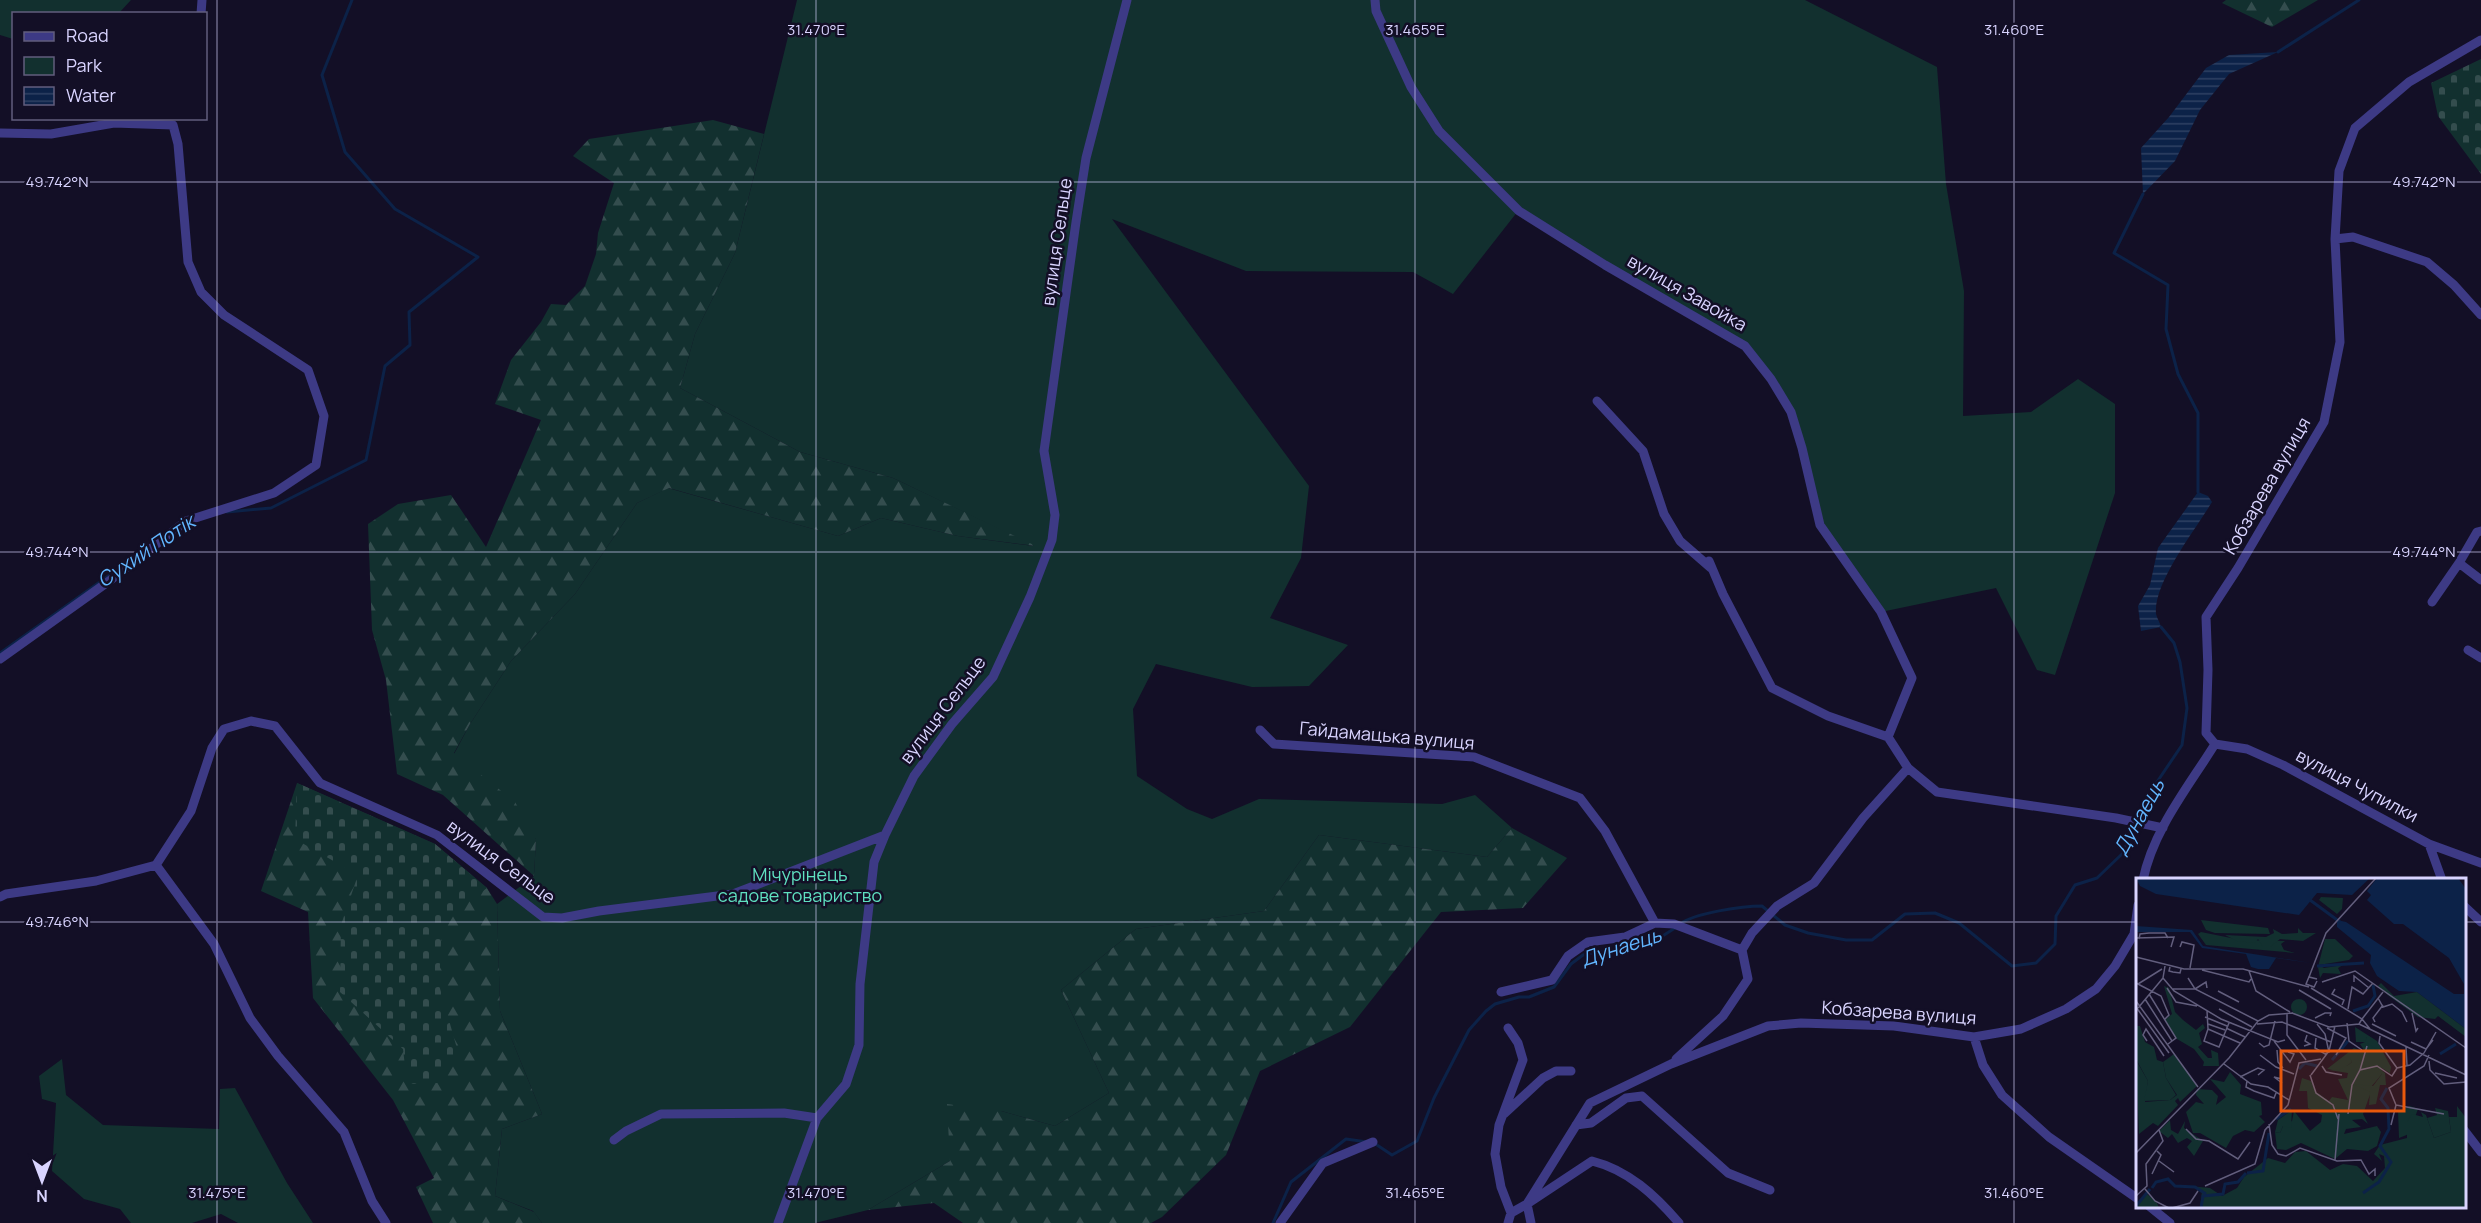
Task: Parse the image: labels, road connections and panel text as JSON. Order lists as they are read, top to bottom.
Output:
{
  "streets": {
    "street": [
      "вулиця Сельце",
      "вулиця Завойка",
      "Кобзарева вулиця",
      "Гайдамацька вулиця",
      "вулиця Чупилки"
    ]
  },
  "crossings": [
    ["Кобзарева вулиця", "вулиця Чупилки"]
  ],
  "water": ["Сухий Потік", "Дунаець"],
  "parks": ["Мічурінець садове товариство"],
  "legend": ["Road", "Park", "Water"],
  "north": "bottom",
  "coordinates": [
    "31.470°E",
    "31.465°E",
    "31.460°E",
    "49.742°N",
    "49.744°N",
    "49.746°N",
    "31.475°E"
  ]
}
